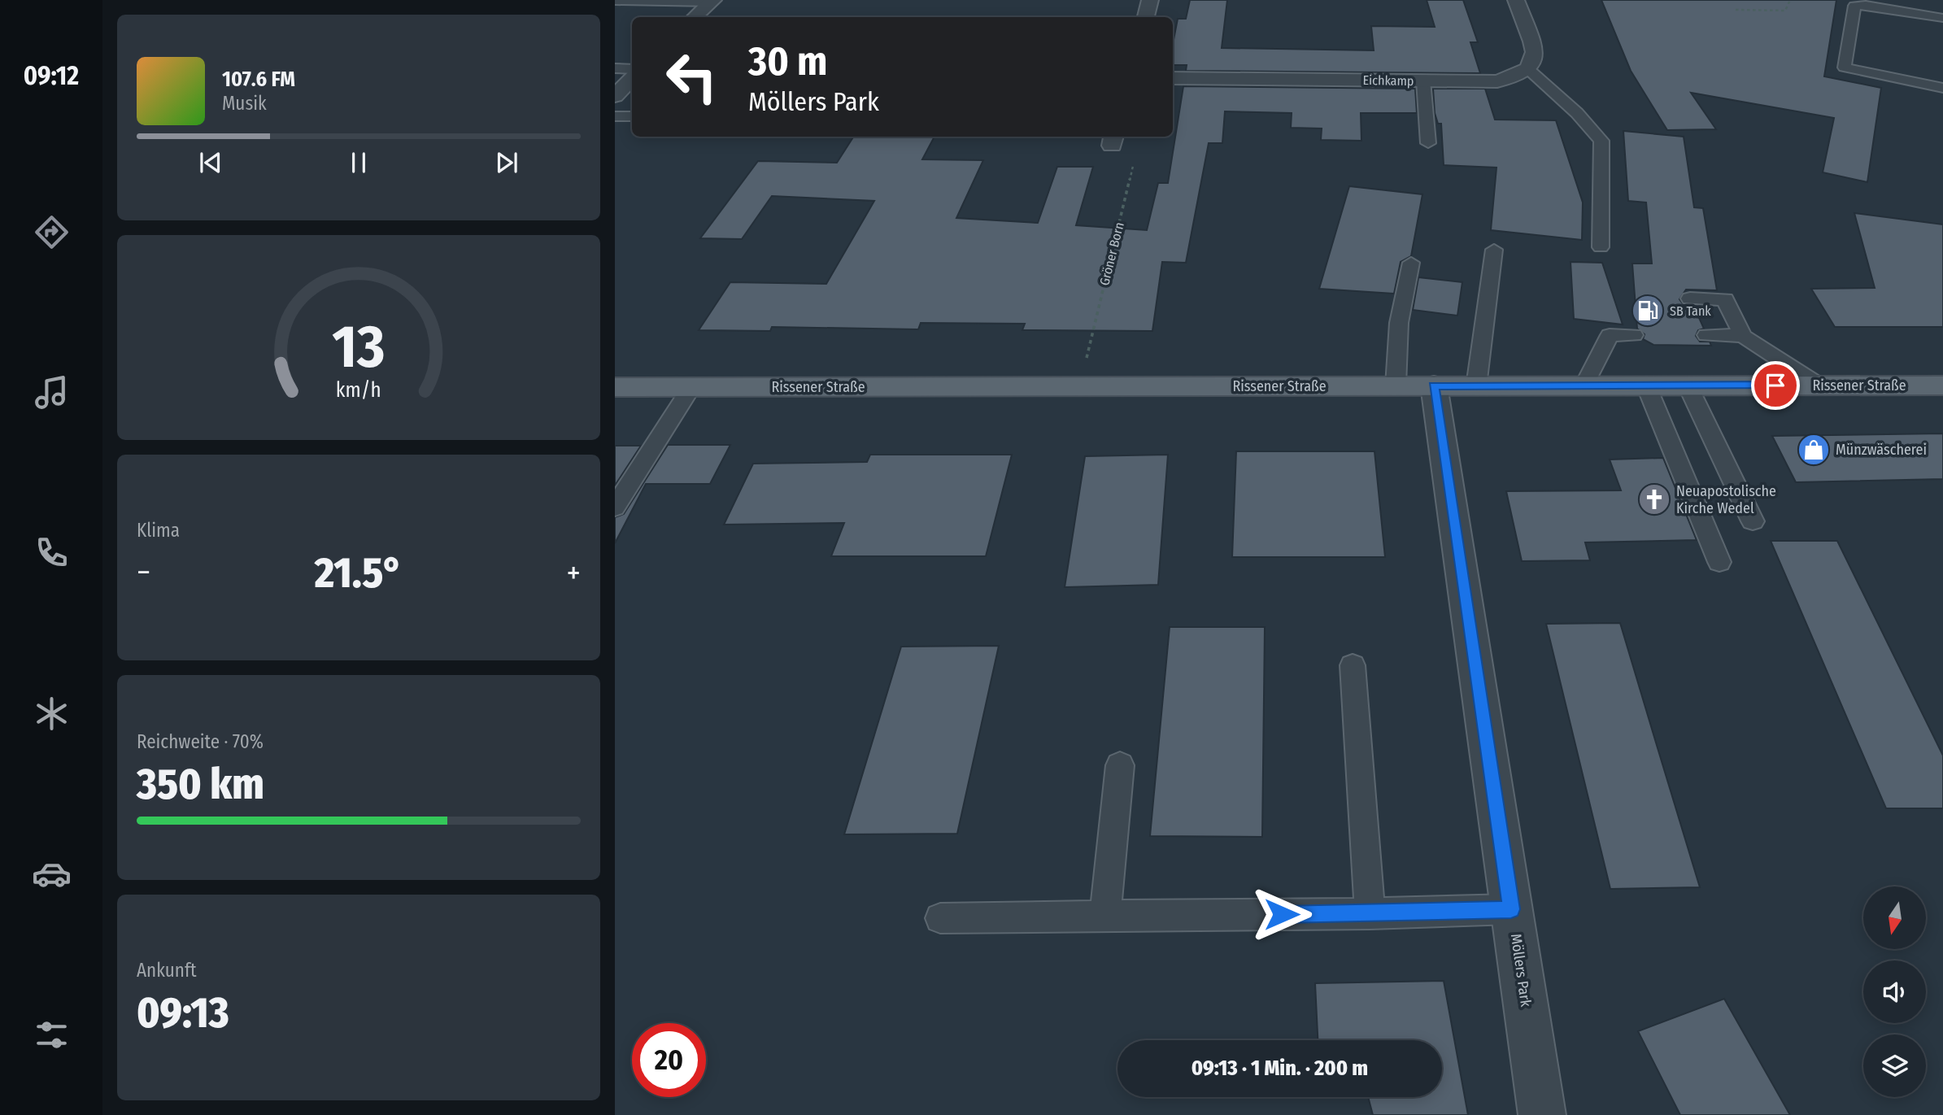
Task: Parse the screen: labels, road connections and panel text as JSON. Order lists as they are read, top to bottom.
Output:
{
  "streets": {
    "main road": ["Rissener Straße"],
    "street": ["Eichkamp", "Möllers Park"],
    "path": ["Gröner Born"]
  },
  "crossings": [
    ["Gröner Born", "Rissener Straße"],
    ["Rissener Straße", "Möllers Park"]
  ],
  "places": {
    "fuel station": ["SB Tank"],
    "shop": ["Münzwäscherei"],
    "church": ["Neuapostolische Kirche Wedel"]
  },
  "north": "bottom",
  "page": {
    "tabs": "09:12",
    "turn": ["30 m", "Möllers Park"],
    "song": ["107.6 FM", "Musik"],
    "tile": [
      "Klima",
      ["Reichweite · 70%", "350 km"],
      ["Ankunft", "09:13"]
    ],
    "heat": ["−", "21.5°", "+"],
    "limit": "20",
    "trip": "09:13 · 1 Min. · 200 m",
    "gauge": ["13", "km/h"]
  }
}
